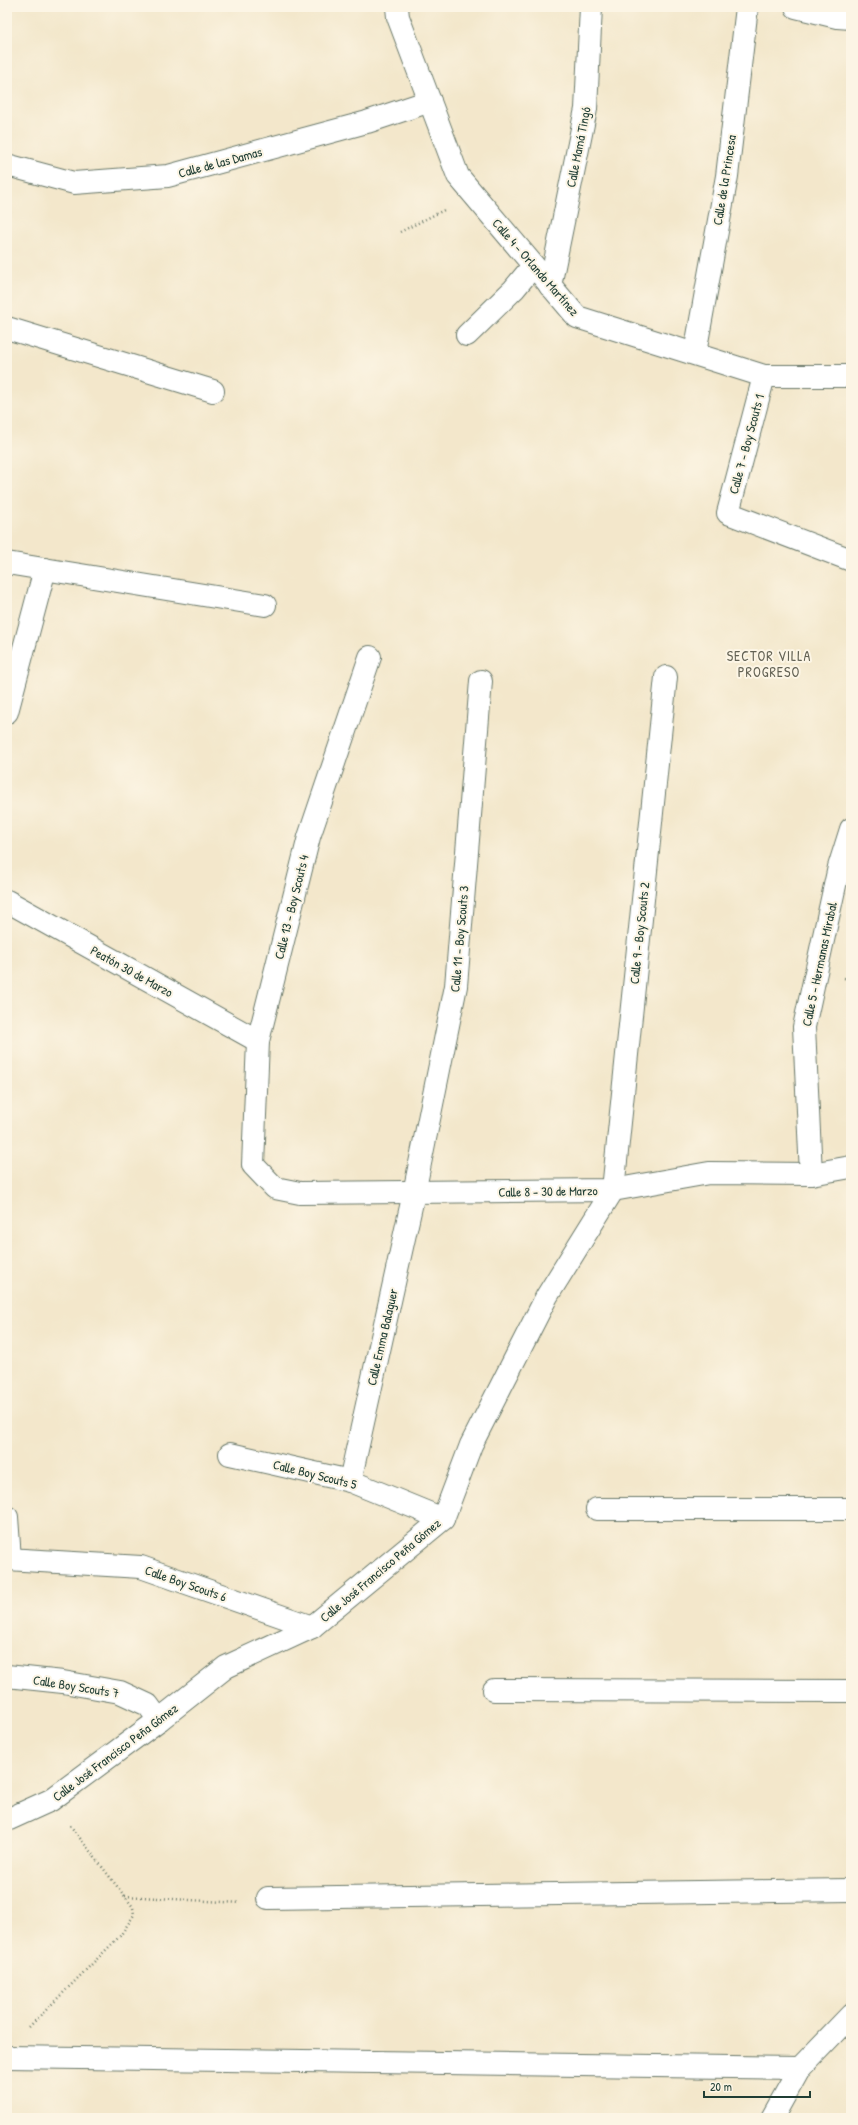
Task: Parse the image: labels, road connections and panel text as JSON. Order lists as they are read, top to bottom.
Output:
{
  "streets": {
    "street": [
      "Calle Mamá Tingó",
      "Calle de las Damas",
      "Calle de la Princesa",
      "Calle 4 - Orlando Martínez",
      "Calle 7 - Boy Scouts 1",
      "Calle 13 - Boy Scouts 4",
      "Calle 9 - Boy Scouts 2",
      "Calle 11 - Boy Scouts 3",
      "Calle 5 - Hermanas Mirabal",
      "Peatón 30 de Marzo",
      "Calle 8 - 30 de Marzo",
      "Calle Emma Balaguer",
      "Calle Boy Scouts 5",
      "Calle José Francisco Peña Gómez",
      "Calle Boy Scouts 6",
      "Calle Boy Scouts 7"
    ]
  },
  "crossings": [
    ["Calle Mamá Tingó", "Calle 4 - Orlando Martínez"],
    ["Calle de las Damas", "Calle 4 - Orlando Martínez"],
    ["Calle de la Princesa", "Calle 4 - Orlando Martínez"],
    ["Calle 4 - Orlando Martínez", "Calle 7 - Boy Scouts 1"],
    ["Calle 13 - Boy Scouts 4", "Peatón 30 de Marzo"],
    ["Calle 13 - Boy Scouts 4", "Calle 8 - 30 de Marzo"],
    ["Calle 9 - Boy Scouts 2", "Calle 8 - 30 de Marzo"],
    ["Calle 9 - Boy Scouts 2", "Calle José Francisco Peña Gómez"],
    ["Calle 11 - Boy Scouts 3", "Calle 8 - 30 de Marzo"],
    ["Calle 11 - Boy Scouts 3", "Calle Emma Balaguer"],
    ["Calle 5 - Hermanas Mirabal", "Calle 8 - 30 de Marzo"],
    ["Calle 8 - 30 de Marzo", "Calle Emma Balaguer"],
    ["Calle 8 - 30 de Marzo", "Calle José Francisco Peña Gómez"],
    ["Calle Emma Balaguer", "Calle Boy Scouts 5"],
    ["Calle Boy Scouts 5", "Calle José Francisco Peña Gómez"],
    ["Calle José Francisco Peña Gómez", "Calle Boy Scouts 6"],
    ["Calle José Francisco Peña Gómez", "Calle Boy Scouts 7"]
  ],
  "districts": ["SECTOR VILLA PROGRESO"],
  "scale_bar": "20 m"
}
